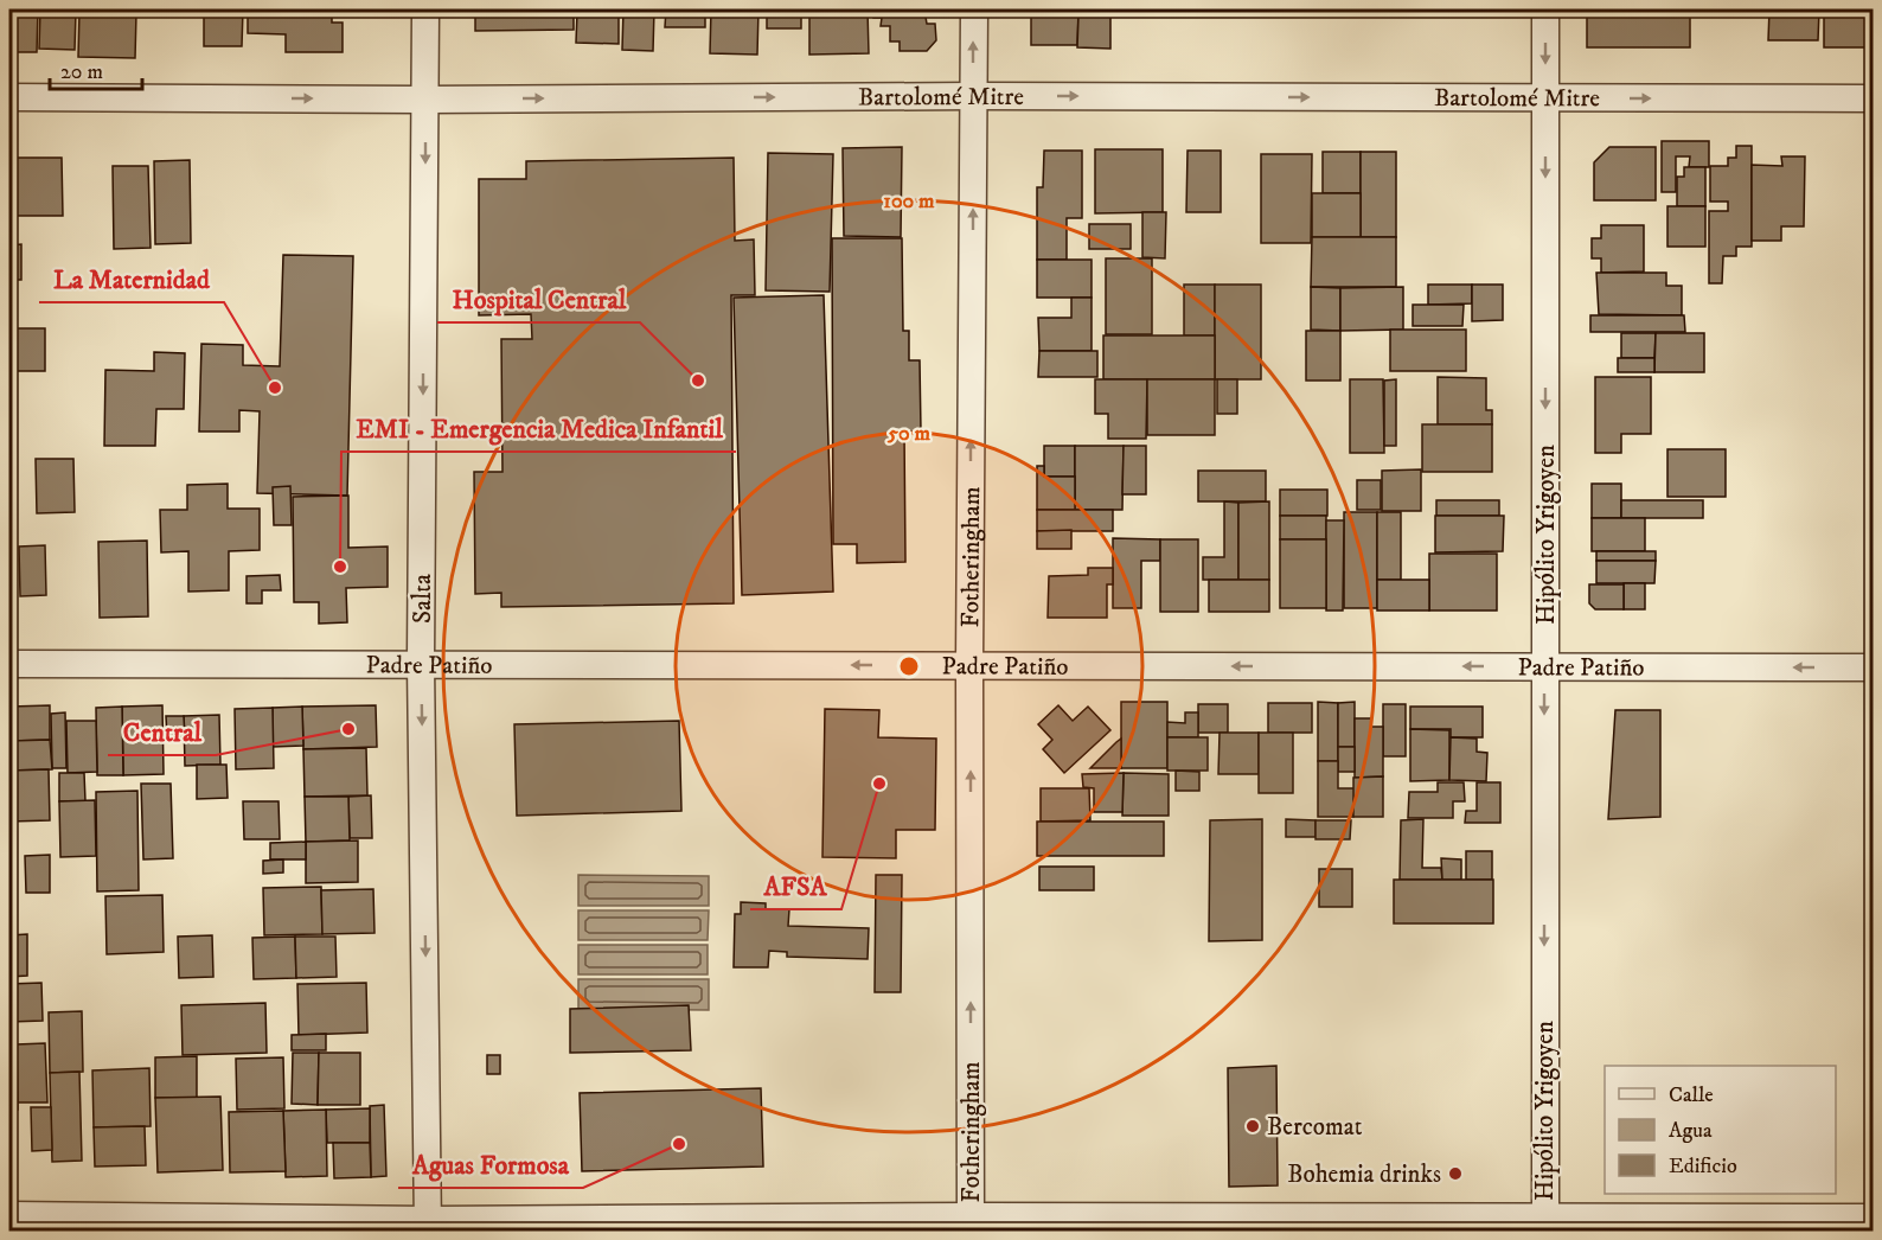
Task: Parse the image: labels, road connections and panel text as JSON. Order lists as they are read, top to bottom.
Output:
{
  "streets": {
    "street": [
      "Bartolomé Mitre",
      "Hipólito Yrigoyen",
      "Fotheringham",
      "Salta",
      "Padre Patiño"
    ]
  },
  "crossings": [
    ["Bartolomé Mitre", "Hipólito Yrigoyen"],
    ["Bartolomé Mitre", "Fotheringham"],
    ["Bartolomé Mitre", "Salta"],
    ["Hipólito Yrigoyen", "Padre Patiño"],
    ["Fotheringham", "Padre Patiño"],
    ["Salta", "Padre Patiño"]
  ],
  "one_way": [
    "Bartolomé Mitre",
    "Hipólito Yrigoyen",
    "Fotheringham",
    "Salta",
    "Padre Patiño"
  ],
  "places": [
    "Hospital Central",
    "La Maternidad",
    "EMI - Emergencia Medica Infantil",
    "Central",
    "AFSA",
    "Bercomat",
    "Aguas Formosa",
    "Bohemia drinks"
  ],
  "legend": ["Calle", "Agua", "Edificio"],
  "scale_bar": "20 m",
  "rings": ["100 m", "50 m"]
}
